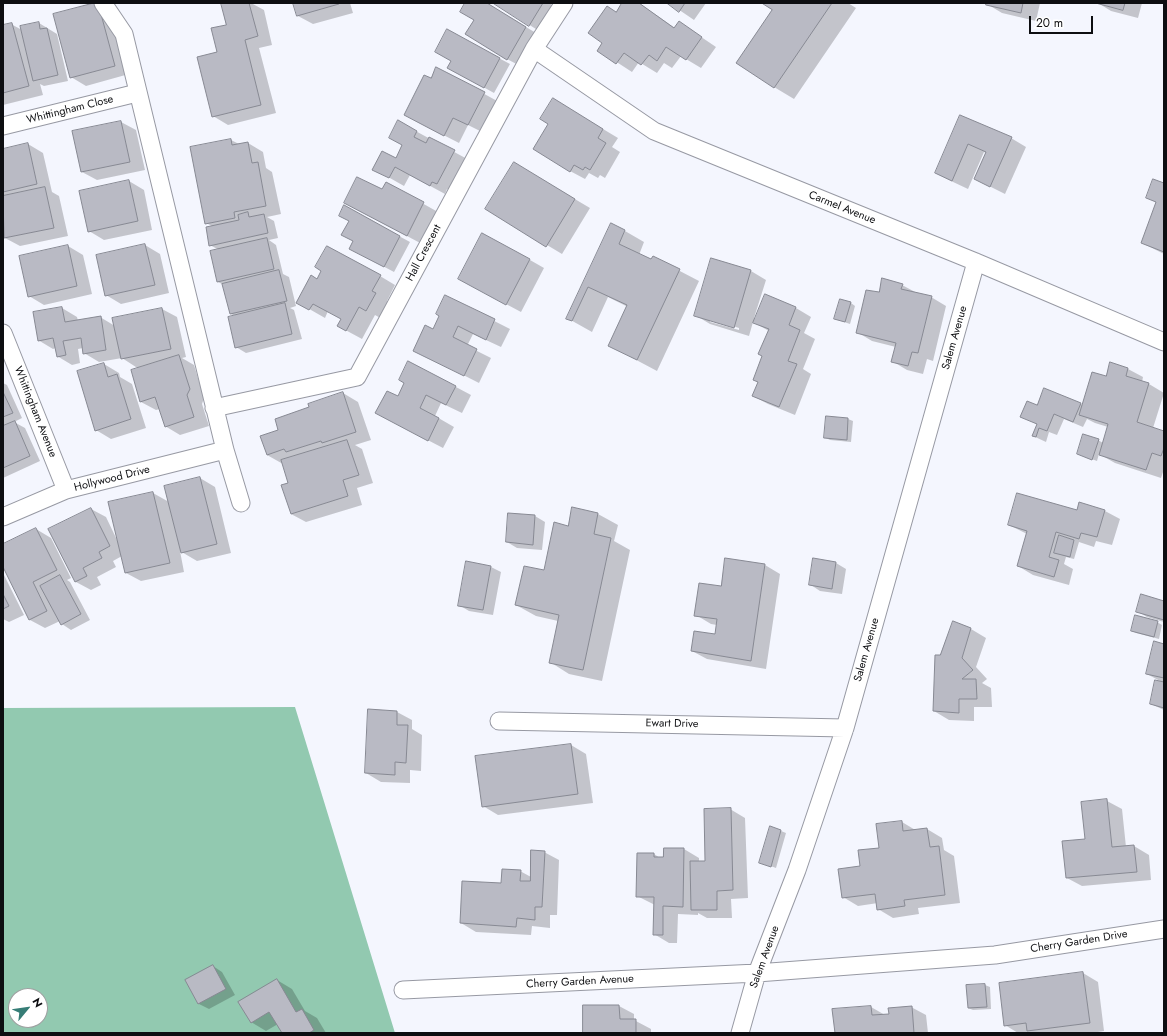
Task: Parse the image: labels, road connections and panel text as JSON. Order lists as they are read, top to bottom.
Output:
{
  "streets": {
    "street": [
      "Whittingham Close",
      "Carmel Avenue",
      "Hall Crescent",
      "Salem Avenue",
      "Whittingham Avenue",
      "Hollywood Drive",
      "Ewart Drive",
      "Cherry Garden Drive",
      "Cherry Garden Avenue"
    ]
  },
  "crossings": [
    ["Carmel Avenue", "Hall Crescent"],
    ["Carmel Avenue", "Salem Avenue"],
    ["Salem Avenue", "Ewart Drive"],
    ["Salem Avenue", "Cherry Garden Drive"],
    ["Salem Avenue", "Cherry Garden Avenue"],
    ["Whittingham Avenue", "Hollywood Drive"],
    ["Cherry Garden Drive", "Cherry Garden Avenue"]
  ],
  "scale_bar": "20 m",
  "north": "top right"
}
